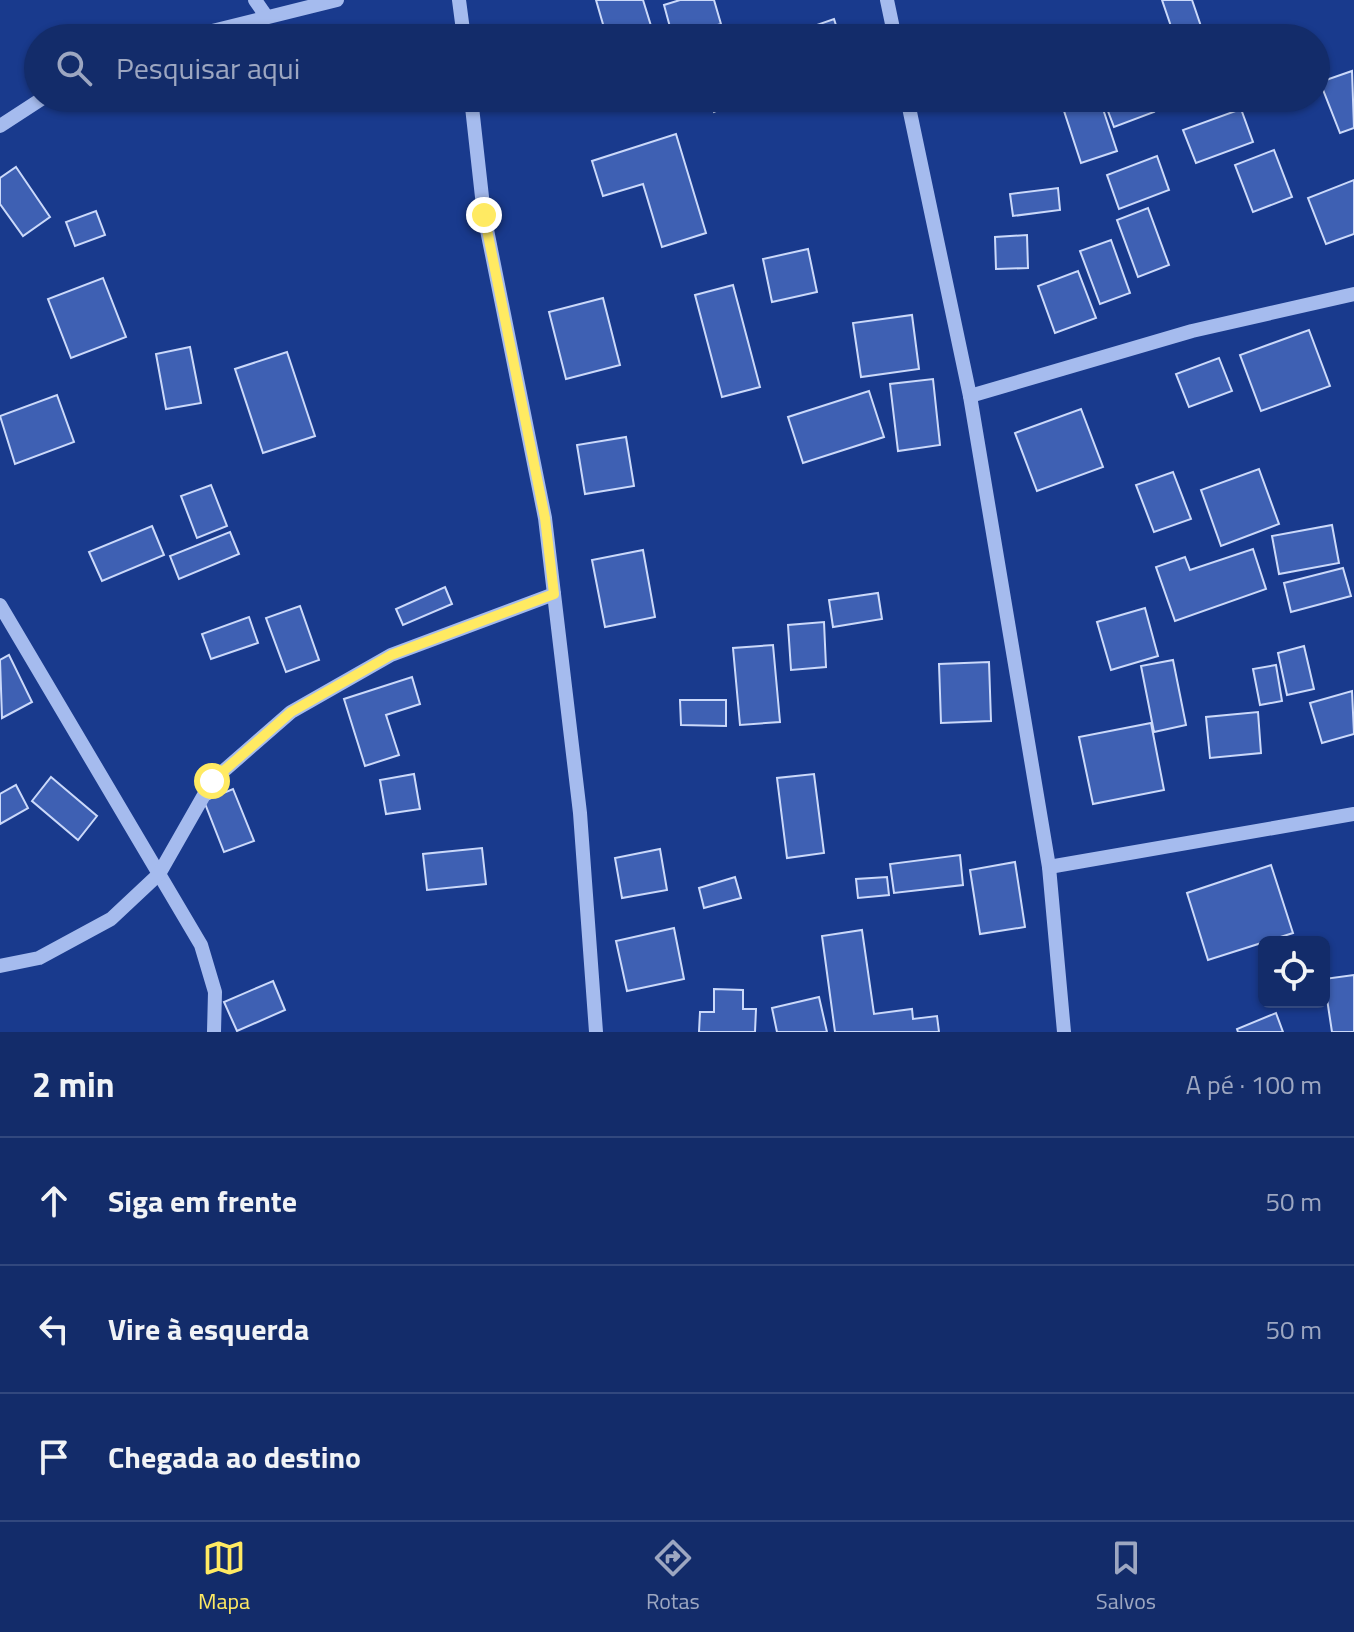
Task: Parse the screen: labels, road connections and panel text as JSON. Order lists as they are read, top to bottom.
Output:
{
  "page": {
    "search": "Pesquisar aqui",
    "heading": ["2 min", "A pé · 100 m"],
    "list": [
      ["Siga em frente", "50 m"],
      ["Vire à esquerda", "50 m"],
      "Chegada ao destino"
    ],
    "nav": ["Mapa", "Rotas", "Salvos"]
  }
}
